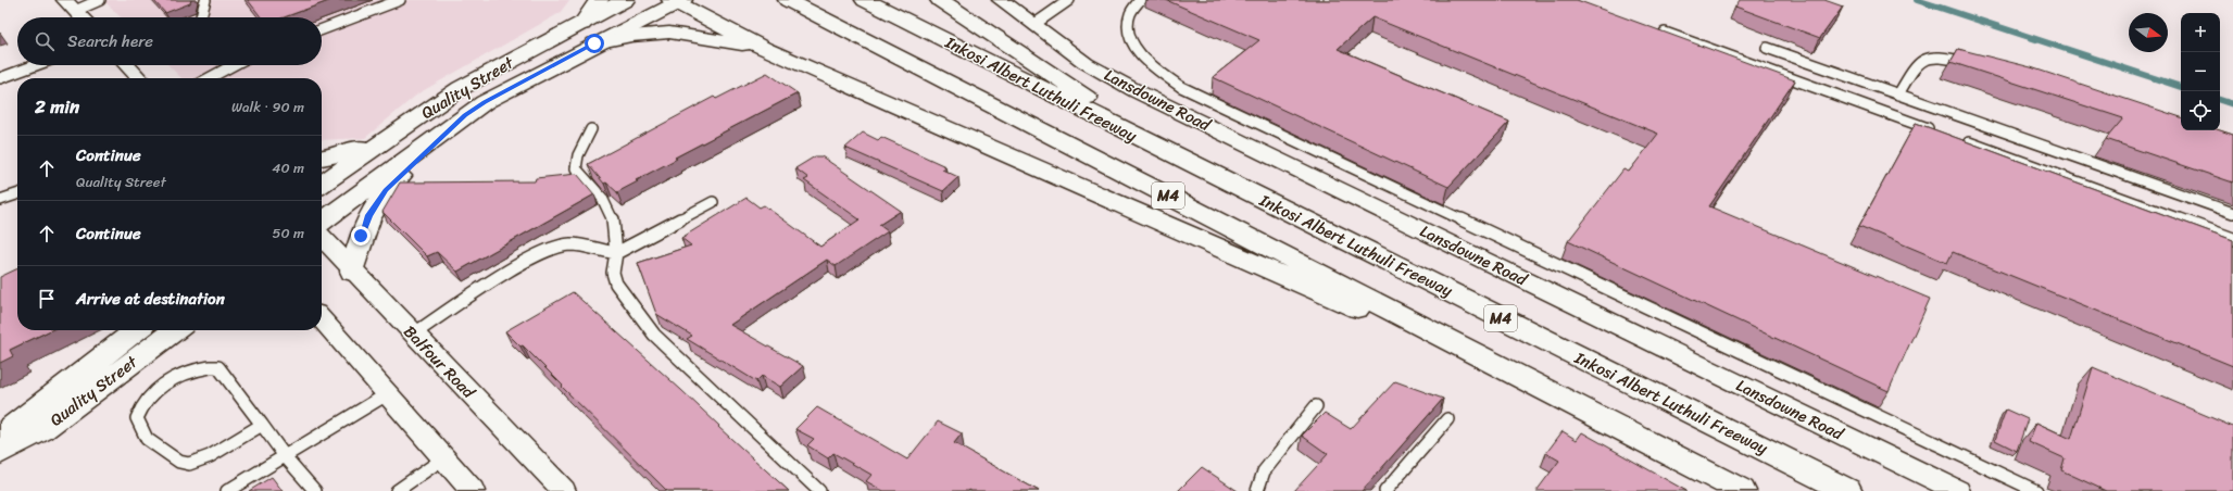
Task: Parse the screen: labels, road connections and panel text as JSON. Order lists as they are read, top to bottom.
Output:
{
  "streets": {
    "main road": ["Quality Street", "Inkosi Albert Luthuli Freeway", "M4"],
    "street": ["Lansdowne Road", "Balfour Road"]
  },
  "north": "right",
  "page": {
    "map_buttons": ["+", "−"],
    "search": "Search here",
    "heading": ["2 min", "Walk · 90 m"],
    "list": [
      ["Continue", "Quality Street", "40 m"],
      ["Continue", "50 m"],
      "Arrive at destination"
    ]
  }
}
